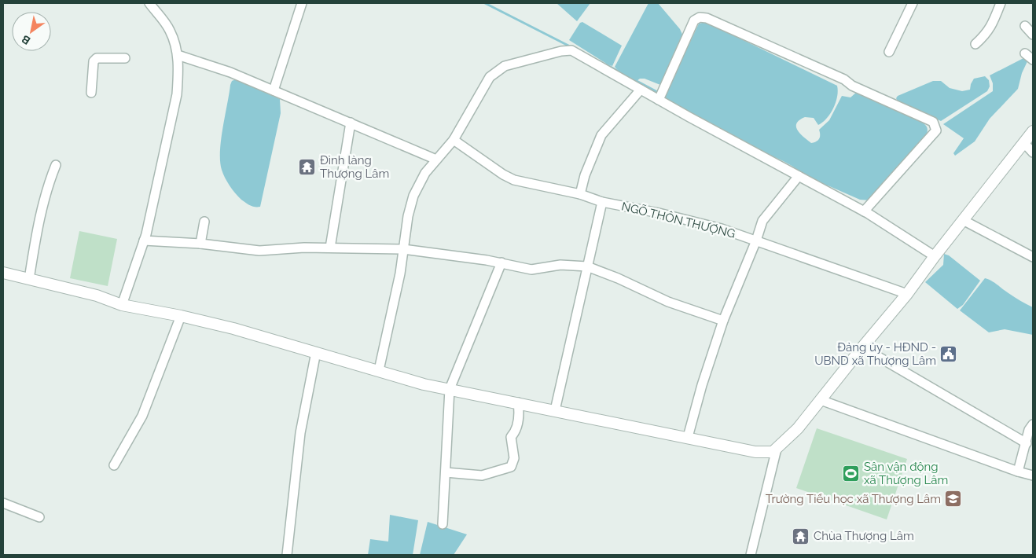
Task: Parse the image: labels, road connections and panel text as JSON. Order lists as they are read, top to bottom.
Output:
{
  "streets": {
    "street": ["NGÕ THÔN THƯỢNG"]
  },
  "places": {
    "temple": ["Đình làng Thượng Lâm", "Chùa Thượng Lâm"],
    "public building": ["Đảng ủy - HĐND - UBND xã Thượng Lâm"],
    "sports": ["Sân vận động xã Thượng Lâm"],
    "school or university": ["Trường Tiểu học xã Thượng Lâm"]
  },
  "north": "bottom left"
}
